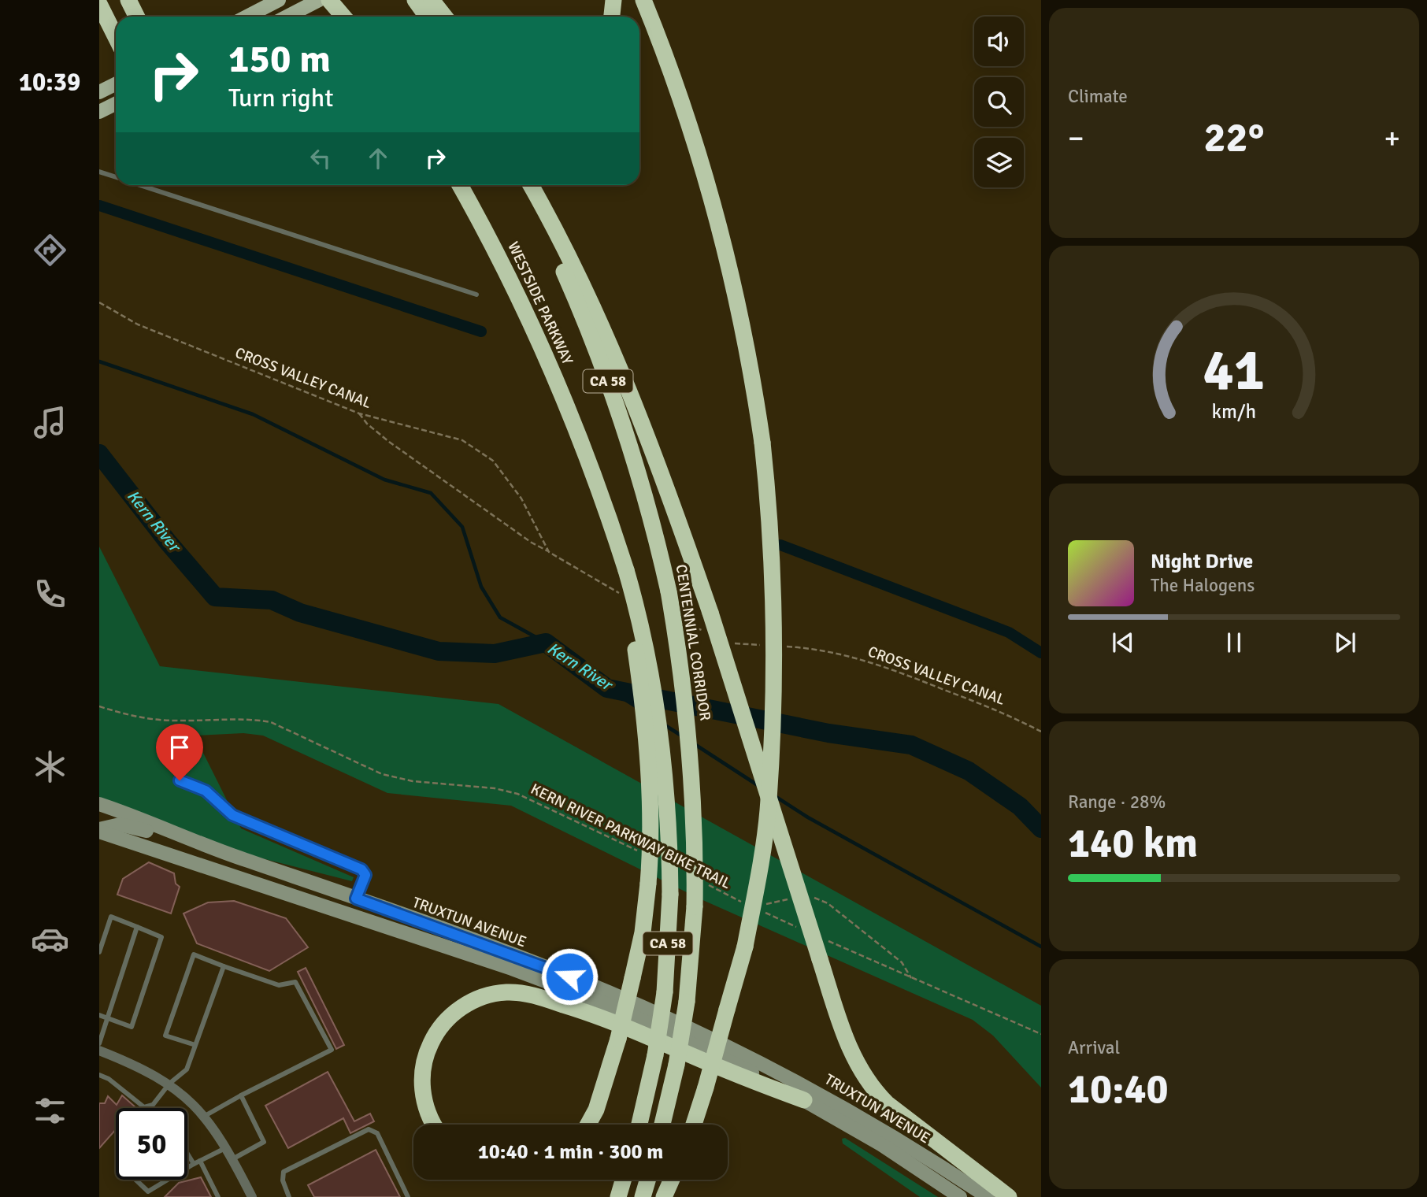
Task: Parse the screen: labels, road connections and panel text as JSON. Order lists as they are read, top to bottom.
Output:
{
  "streets": {
    "highway": ["WESTSIDE PARKWAY", "CA 58", "CENTENNIAL CORRIDOR"],
    "main road": ["TRUXTUN AVENUE"],
    "path": ["CROSS VALLEY CANAL", "KERN RIVER PARKWAY BIKE TRAIL"]
  },
  "crossings": [
    ["WESTSIDE PARKWAY", "CA 58"]
  ],
  "water": ["Kern River"],
  "page": {
    "tabs": "10:39",
    "tile": [
      "Climate",
      ["Range · 28%", "140 km"],
      ["Arrival", "10:40"]
    ],
    "turn": ["150 m", "Turn right"],
    "heat": ["−", "22°", "+"],
    "song": ["Night Drive", "The Halogens"],
    "limit": "50",
    "trip": "10:40 · 1 min · 300 m",
    "gauge": ["41", "km/h"]
  }
}
